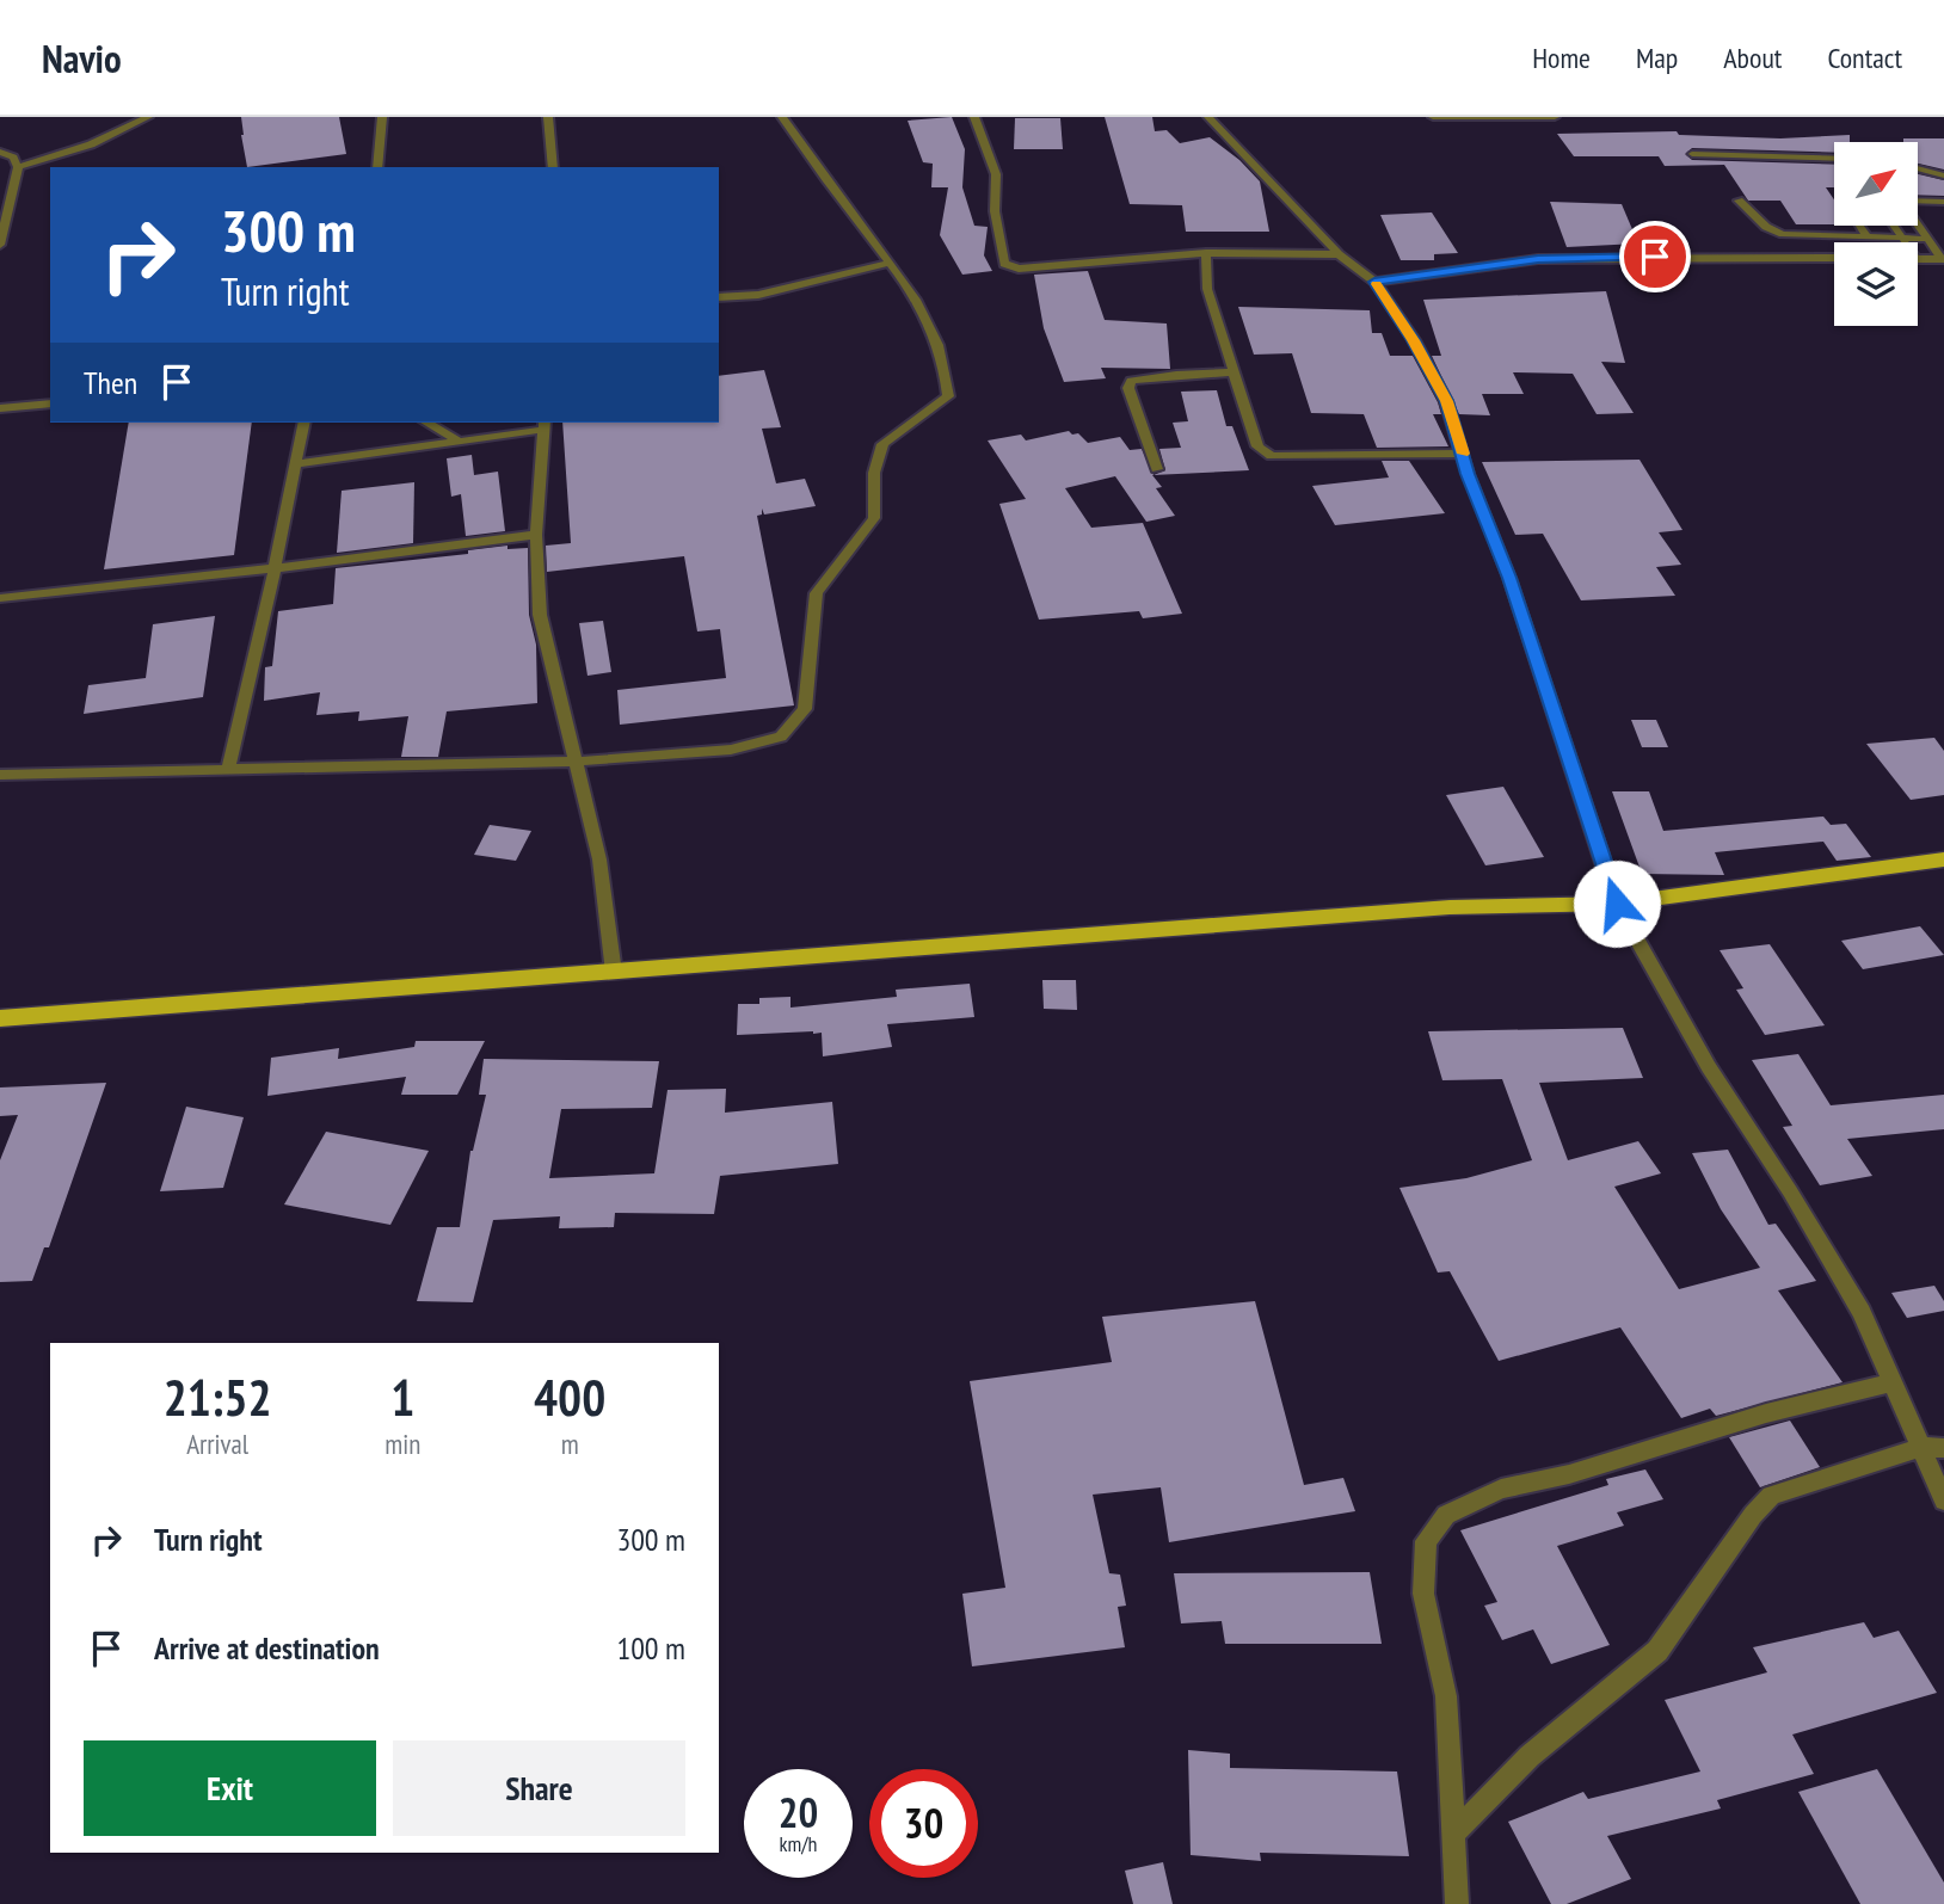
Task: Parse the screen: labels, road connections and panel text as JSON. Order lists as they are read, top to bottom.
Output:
{
  "north": "top right",
  "page": {
    "header": "Navio",
    "nav": [
      "Home",
      "Map",
      "About",
      "Contact"
    ],
    "turn": ["300 m", "Turn right"],
    "then": "Then",
    "eta": [
      "21:52",
      "Arrival",
      "1",
      "min",
      "400",
      "m"
    ],
    "list": [
      {
        "name": "Turn right",
        "value": "300 m"
      },
      {
        "name": "Arrive at destination",
        "value": "100 m"
      }
    ],
    "buttons": ["Exit", "Share"],
    "speed": "20 km/h",
    "limit": "30"
  }
}
